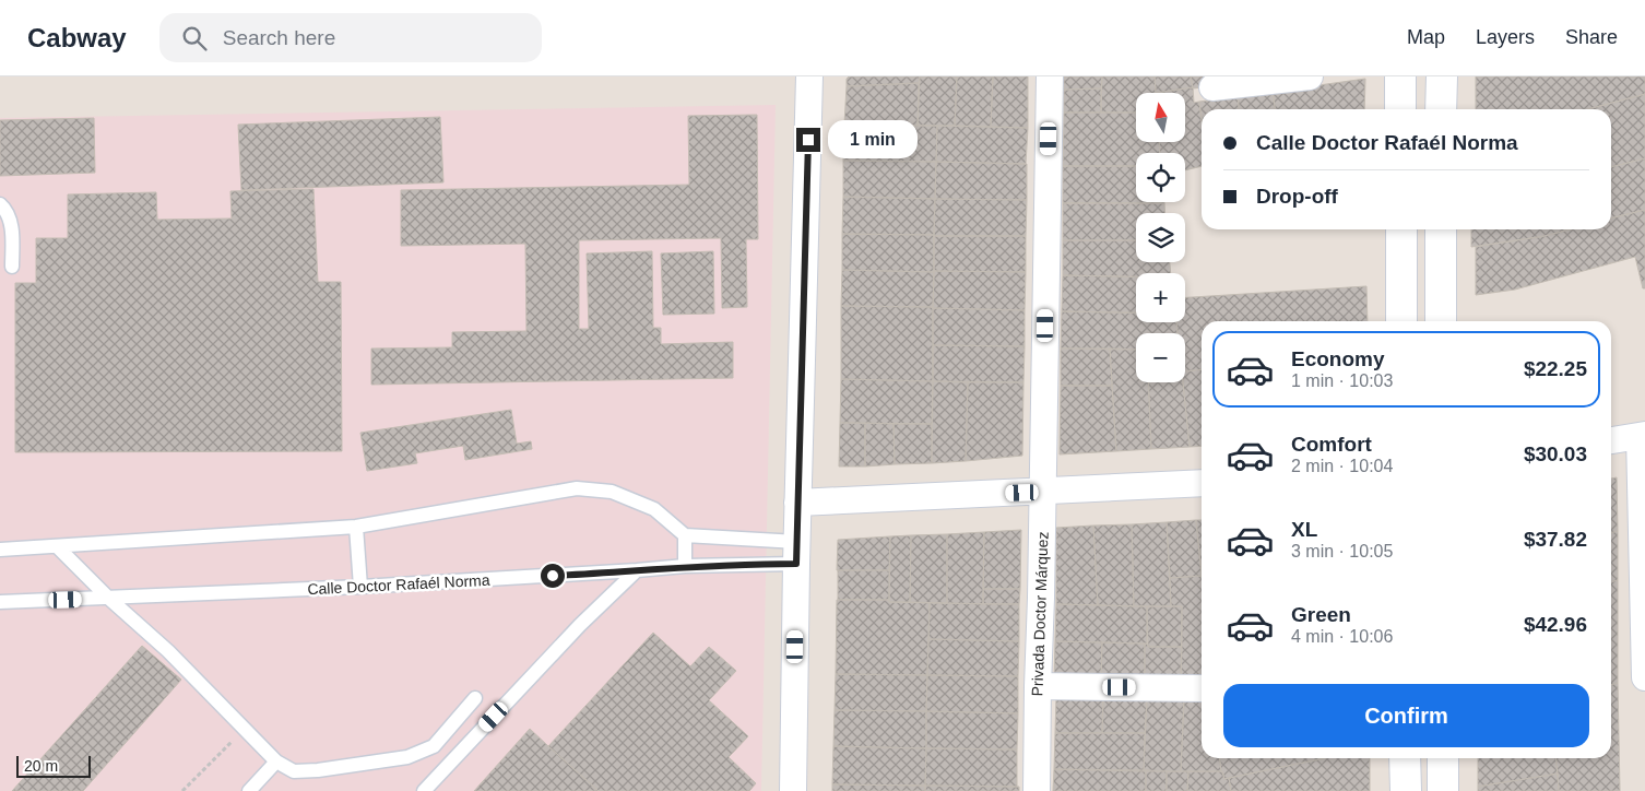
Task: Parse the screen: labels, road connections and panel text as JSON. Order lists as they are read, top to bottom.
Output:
{
  "streets": {
    "street": ["Privada Doctor Márquez"],
    "lane": ["Calle Doctor Rafaél Norma"]
  },
  "scale_bar": "20 m",
  "north": "top",
  "page": {
    "header": "Cabway",
    "search": "Search here",
    "nav": ["Map", "Layers", "Share"],
    "map_buttons": ["+", "−"],
    "banner": ["Calle Doctor Rafaél Norma", "Drop-off"],
    "bubble": "1 min",
    "list": [
      {
        "name": "Economy",
        "note": "1 min · 10:03",
        "value": "$22.25"
      },
      {
        "name": "Comfort",
        "note": "2 min · 10:04",
        "value": "$30.03"
      },
      {
        "name": "XL",
        "note": "3 min · 10:05",
        "value": "$37.82"
      },
      {
        "name": "Green",
        "note": "4 min · 10:06",
        "value": "$42.96"
      }
    ],
    "buttons": "Confirm",
    "scale": "20 m"
  }
}
